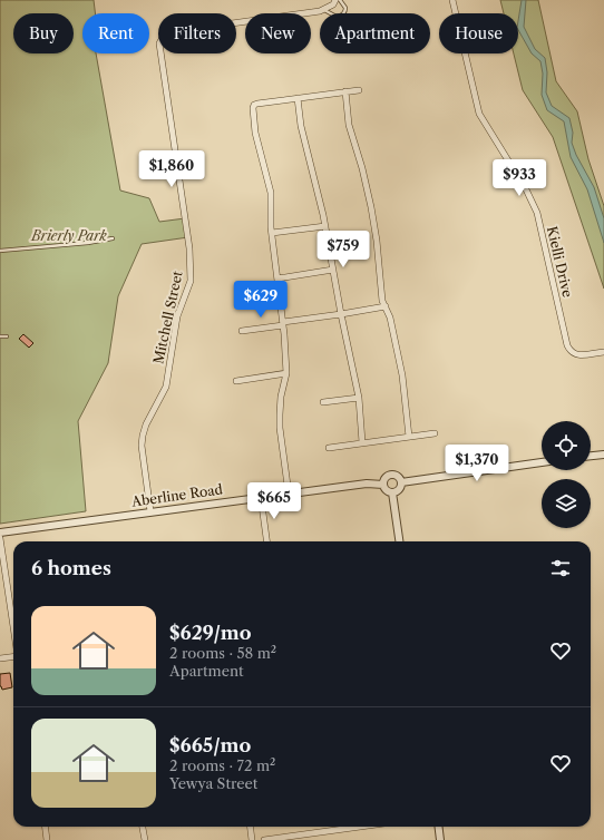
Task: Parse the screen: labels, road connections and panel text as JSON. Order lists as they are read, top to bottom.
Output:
{
  "streets": {
    "street": ["Kielli Drive", "Mitchell Street", "Aberline Road"]
  },
  "crossings": [
    ["Mitchell Street", "Aberline Road"]
  ],
  "parks": ["Brierly Park"],
  "page": {
    "chip": [
      "Buy",
      "Rent",
      "Filters",
      "New",
      "Apartment",
      "House"
    ],
    "price": [
      "$1,860",
      "$933",
      "$759",
      "$629",
      "$1,370",
      "$665"
    ],
    "heading": "6 homes",
    "list": [
      {
        "name": "$629/mo",
        "note": "2 rooms · 58 m² · Apartment"
      },
      {
        "name": "$665/mo",
        "note": "2 rooms · 72 m² · Yewya Street"
      }
    ]
  }
}
